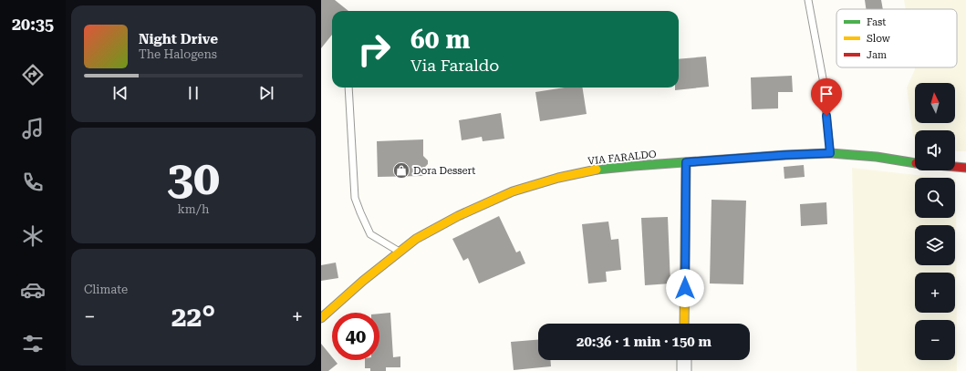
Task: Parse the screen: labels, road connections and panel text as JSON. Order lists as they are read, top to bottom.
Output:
{
  "streets": {
    "street": ["VIA FARALDO"]
  },
  "places": {
    "shop": ["Dora Dessert"]
  },
  "legend": ["Fast", "Slow", "Jam"],
  "north": "top",
  "page": {
    "tabs": "20:35",
    "turn": ["60 m", "Via Faraldo"],
    "song": ["Night Drive", "The Halogens"],
    "map_buttons": ["+", "−"],
    "tile": [
      ["30", "km/h"],
      "Climate"
    ],
    "heat": ["−", "22°", "+"],
    "limit": "40",
    "trip": "20:36 · 1 min · 150 m"
  }
}
